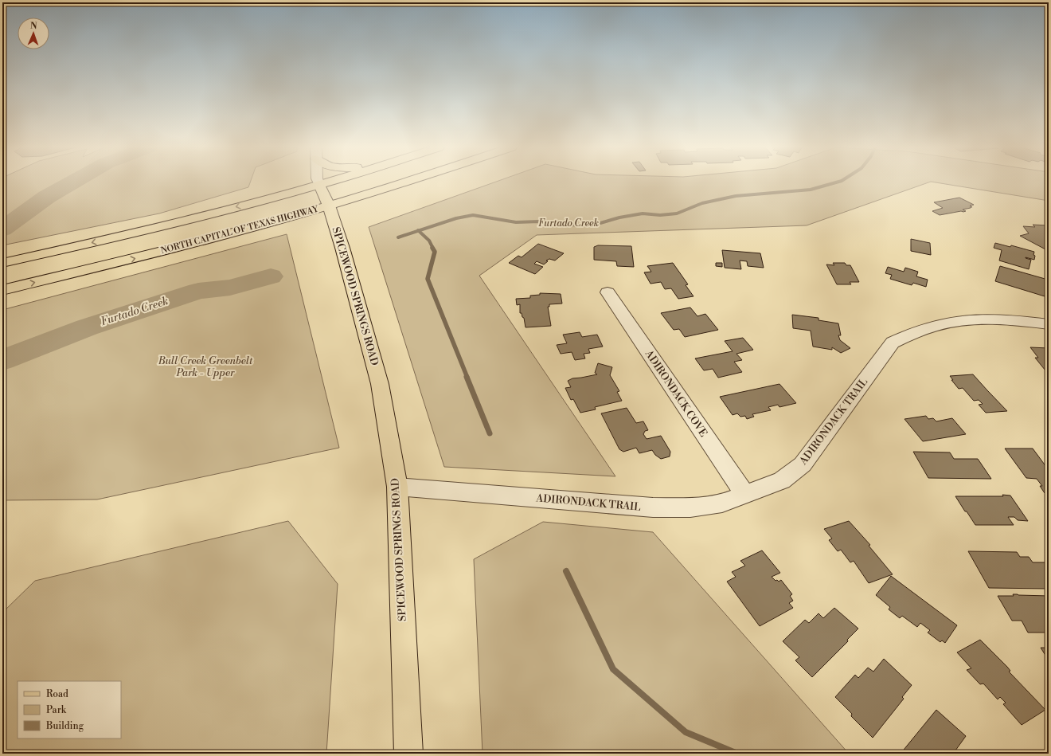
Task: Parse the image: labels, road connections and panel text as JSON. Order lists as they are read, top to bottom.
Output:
{
  "streets": {
    "main road": ["NORTH CAPITAL OF TEXAS HIGHWAY", "SPICEWOOD SPRINGS ROAD"],
    "street": ["ADIRONDACK COVE", "ADIRONDACK TRAIL"]
  },
  "crossings": [
    ["NORTH CAPITAL OF TEXAS HIGHWAY", "SPICEWOOD SPRINGS ROAD"],
    ["SPICEWOOD SPRINGS ROAD", "ADIRONDACK TRAIL"],
    ["ADIRONDACK COVE", "ADIRONDACK TRAIL"]
  ],
  "water": ["Furtado Creek"],
  "parks": ["Bull Creek Greenbelt Park - Upper"],
  "legend": ["Road", "Park", "Building"],
  "north": "top"
}
